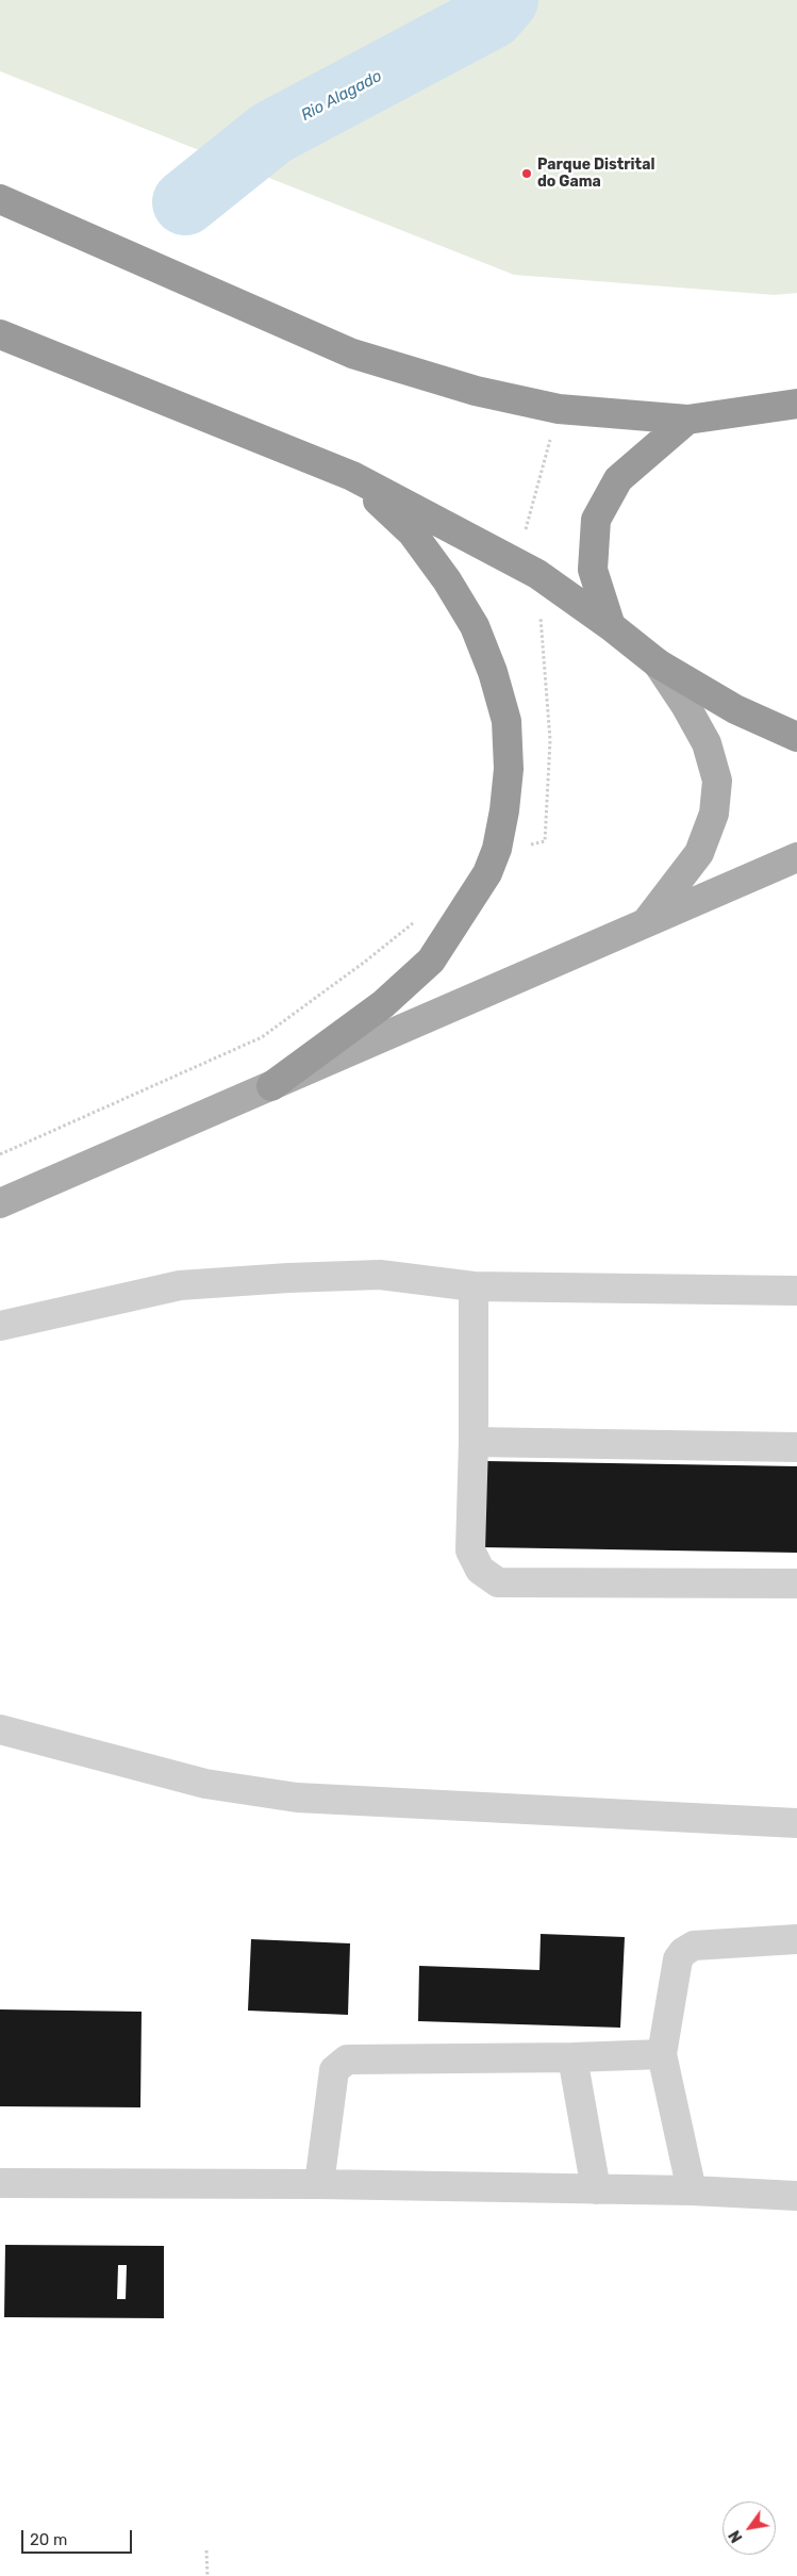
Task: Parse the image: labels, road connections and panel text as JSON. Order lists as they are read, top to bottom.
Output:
{
  "water": ["Rio Alagado"],
  "places": ["Parque Distrital do Gama"],
  "scale_bar": "20 m",
  "north": "bottom left"
}
